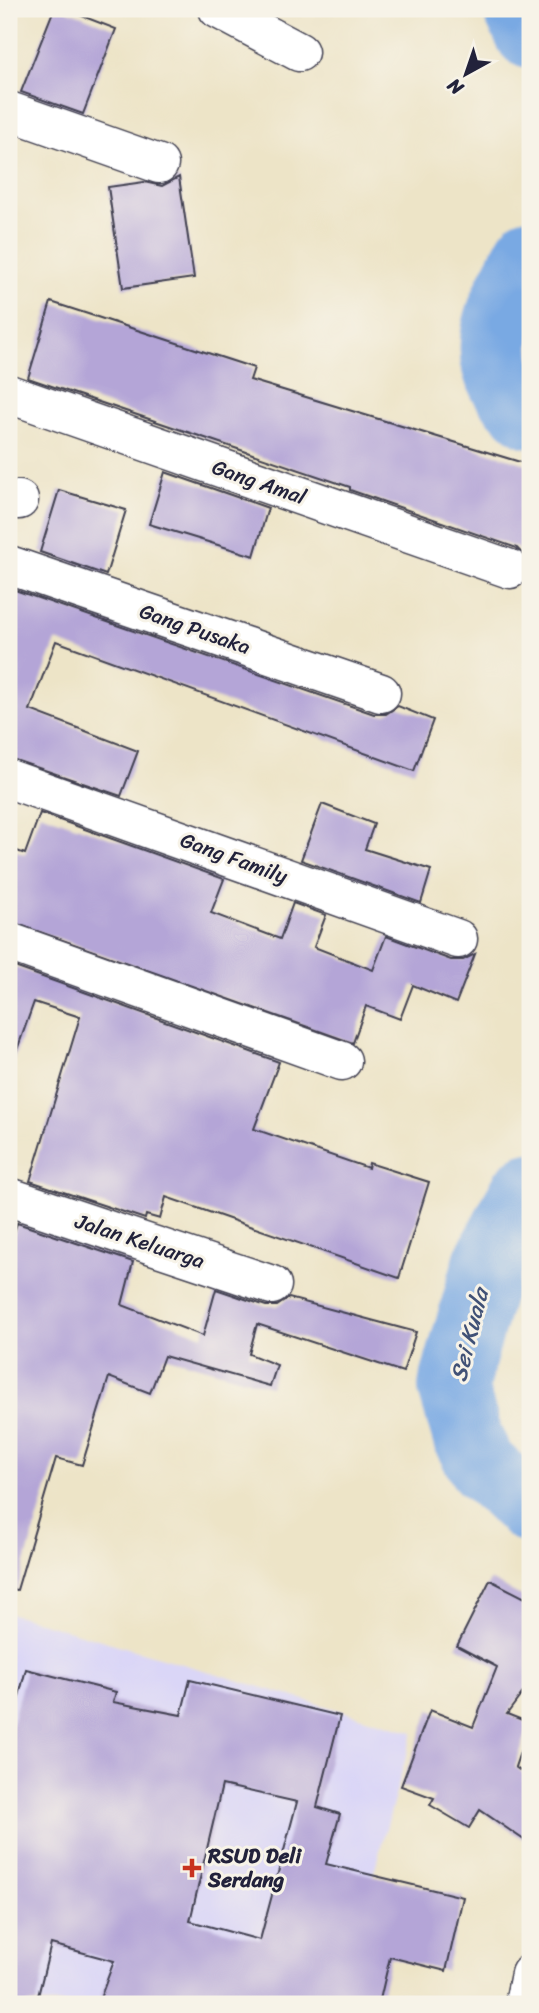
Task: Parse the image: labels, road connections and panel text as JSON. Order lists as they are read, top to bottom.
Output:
{
  "streets": {
    "street": [
      "Gang Amal",
      "Gang Pusaka",
      "Gang Family",
      "Jalan Keluarga"
    ]
  },
  "water": ["Sei Kuala"],
  "places": {
    "health": ["RSUD Deli Serdang"]
  },
  "north": "bottom left"
}
